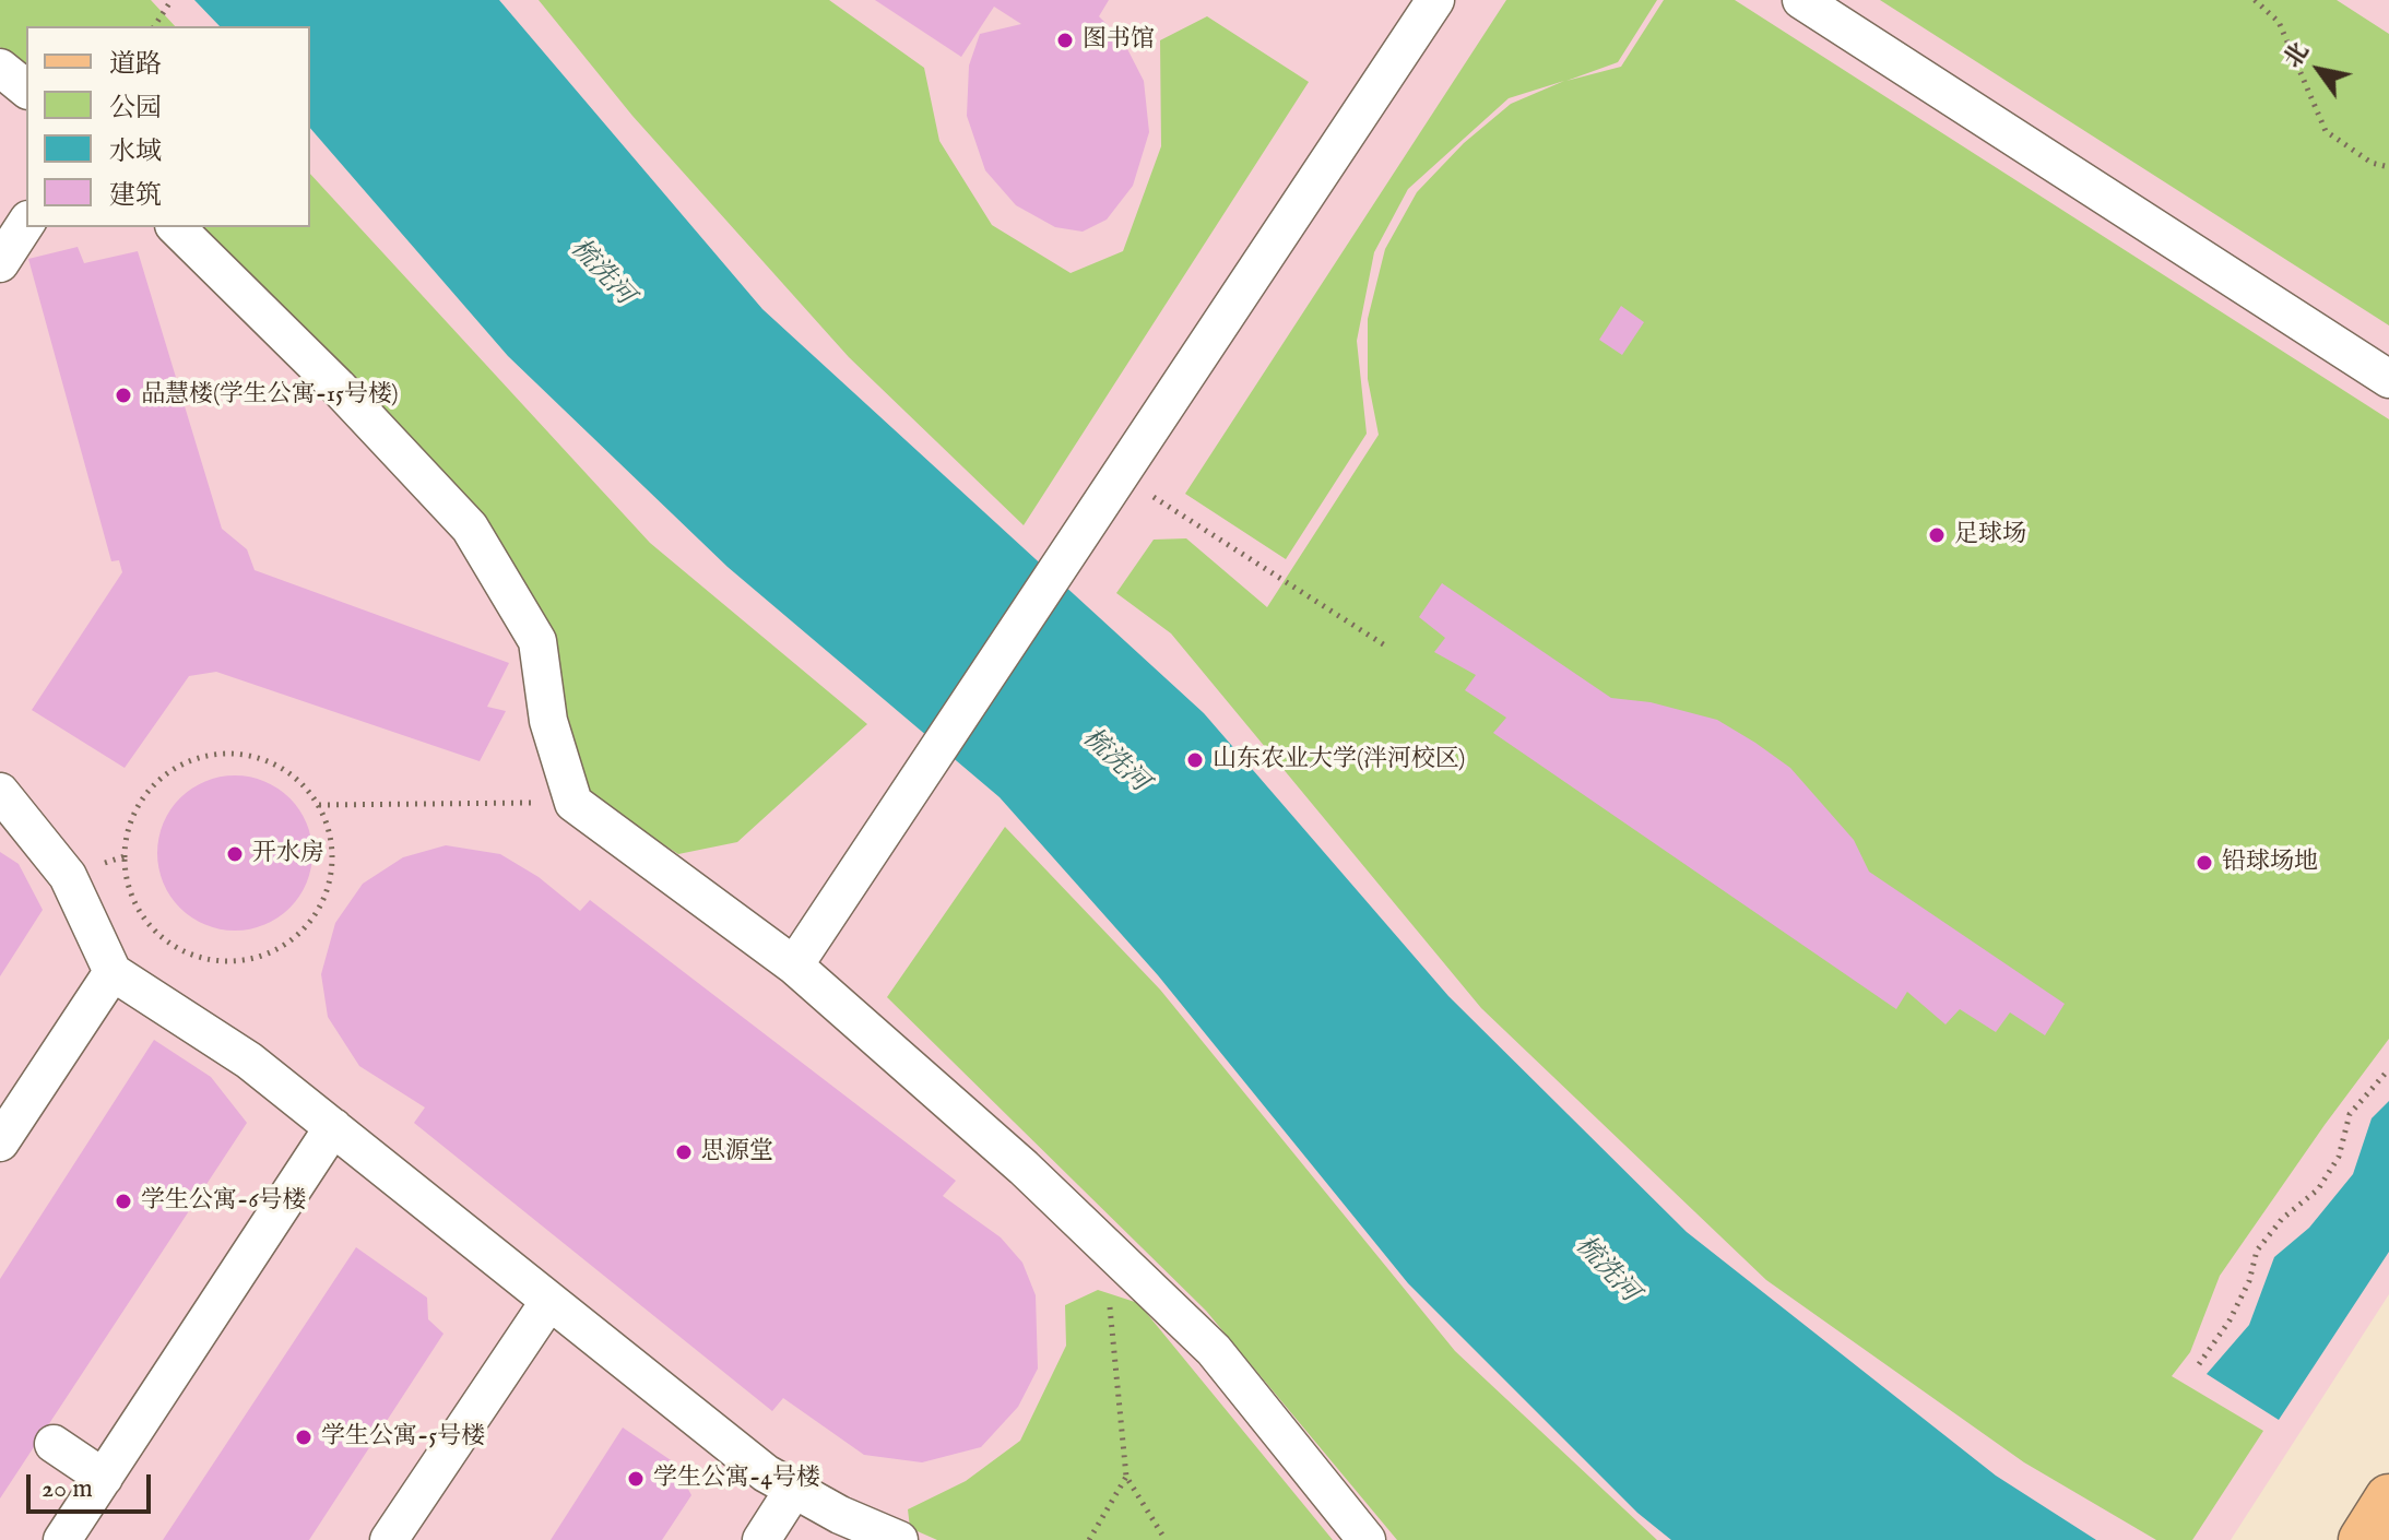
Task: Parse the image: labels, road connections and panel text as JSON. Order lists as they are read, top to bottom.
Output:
{
  "water": ["梳洗河"],
  "places": [
    "图书馆",
    "品慧楼(学生公寓-15号楼)",
    "足球场",
    "山东农业大学(泮河校区)",
    "开水房",
    "铅球场地",
    "思源堂",
    "学生公寓-6号楼",
    "学生公寓-5号楼",
    "学生公寓-4号楼"
  ],
  "legend": [
    "道路",
    "公园",
    "水域",
    "建筑"
  ],
  "scale_bar": "20 m",
  "north": "top left"
}
